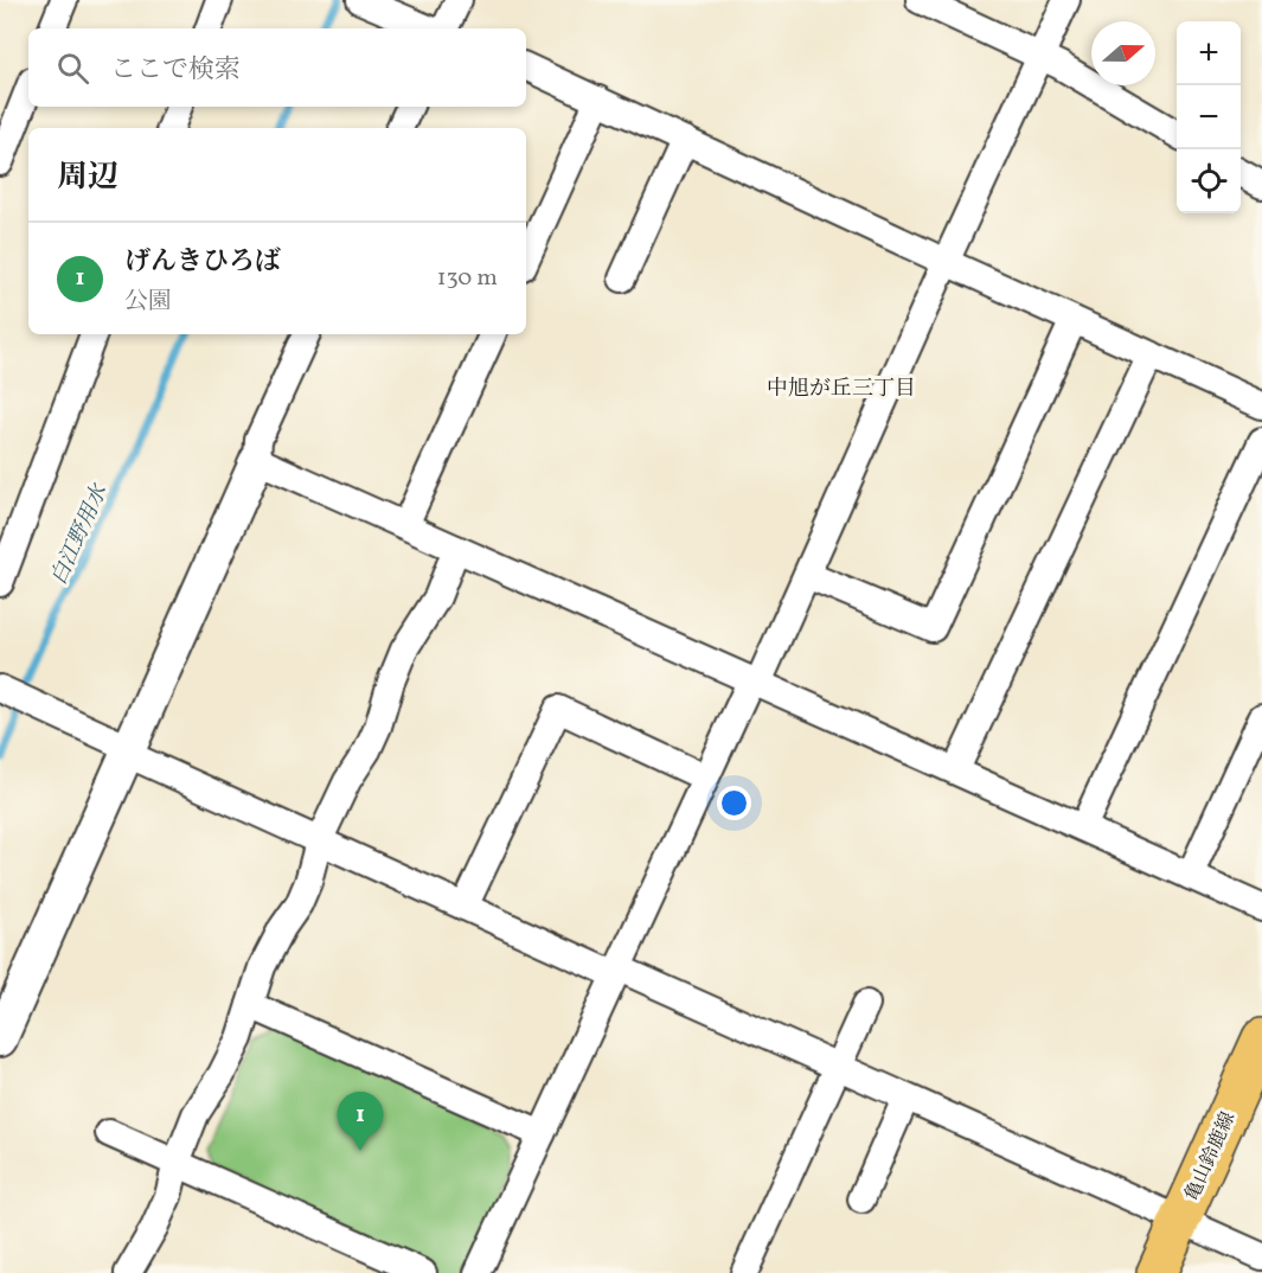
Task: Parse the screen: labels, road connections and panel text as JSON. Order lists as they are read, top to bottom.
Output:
{
  "streets": {
    "main road": ["亀山鈴鹿線"]
  },
  "districts": ["中旭が丘三丁目"],
  "water": ["白江野用水"],
  "north": "right",
  "page": {
    "map_buttons": ["+", "−"],
    "search": "ここで検索",
    "heading": "周辺",
    "list": [
      {
        "mark": "1",
        "name": "げんきひろば",
        "note": "公園",
        "value": "130 m"
      }
    ],
    "pins": "1"
  }
}
